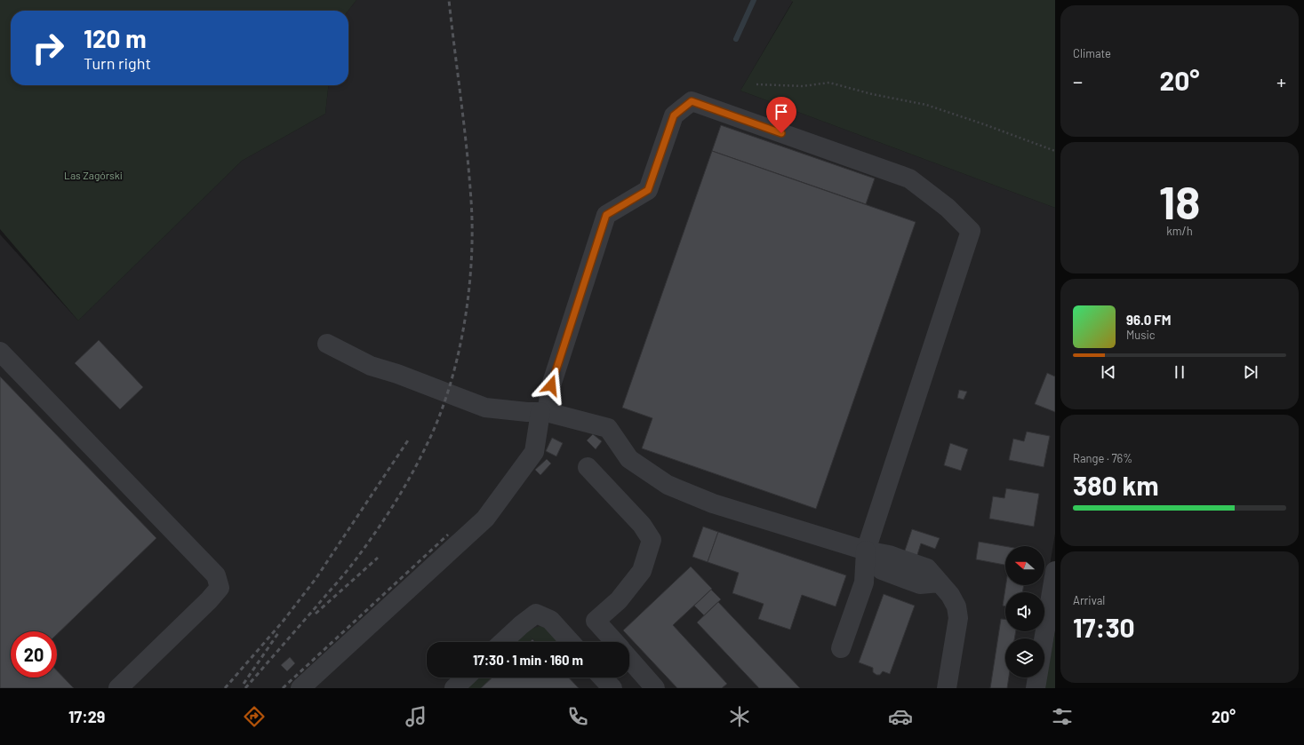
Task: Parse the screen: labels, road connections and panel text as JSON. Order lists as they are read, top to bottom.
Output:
{
  "parks": ["Las Zagórski"],
  "north": "left",
  "page": {
    "tile": [
      "Climate",
      ["18", "km/h"],
      ["Range · 76%", "380 km"],
      ["Arrival", "17:30"]
    ],
    "turn": ["120 m", "Turn right"],
    "heat": ["−", "20°", "+"],
    "song": ["96.0 FM", "Music"],
    "limit": "20",
    "trip": "17:30 · 1 min · 160 m",
    "tabs": ["17:29", "20°"]
  }
}
